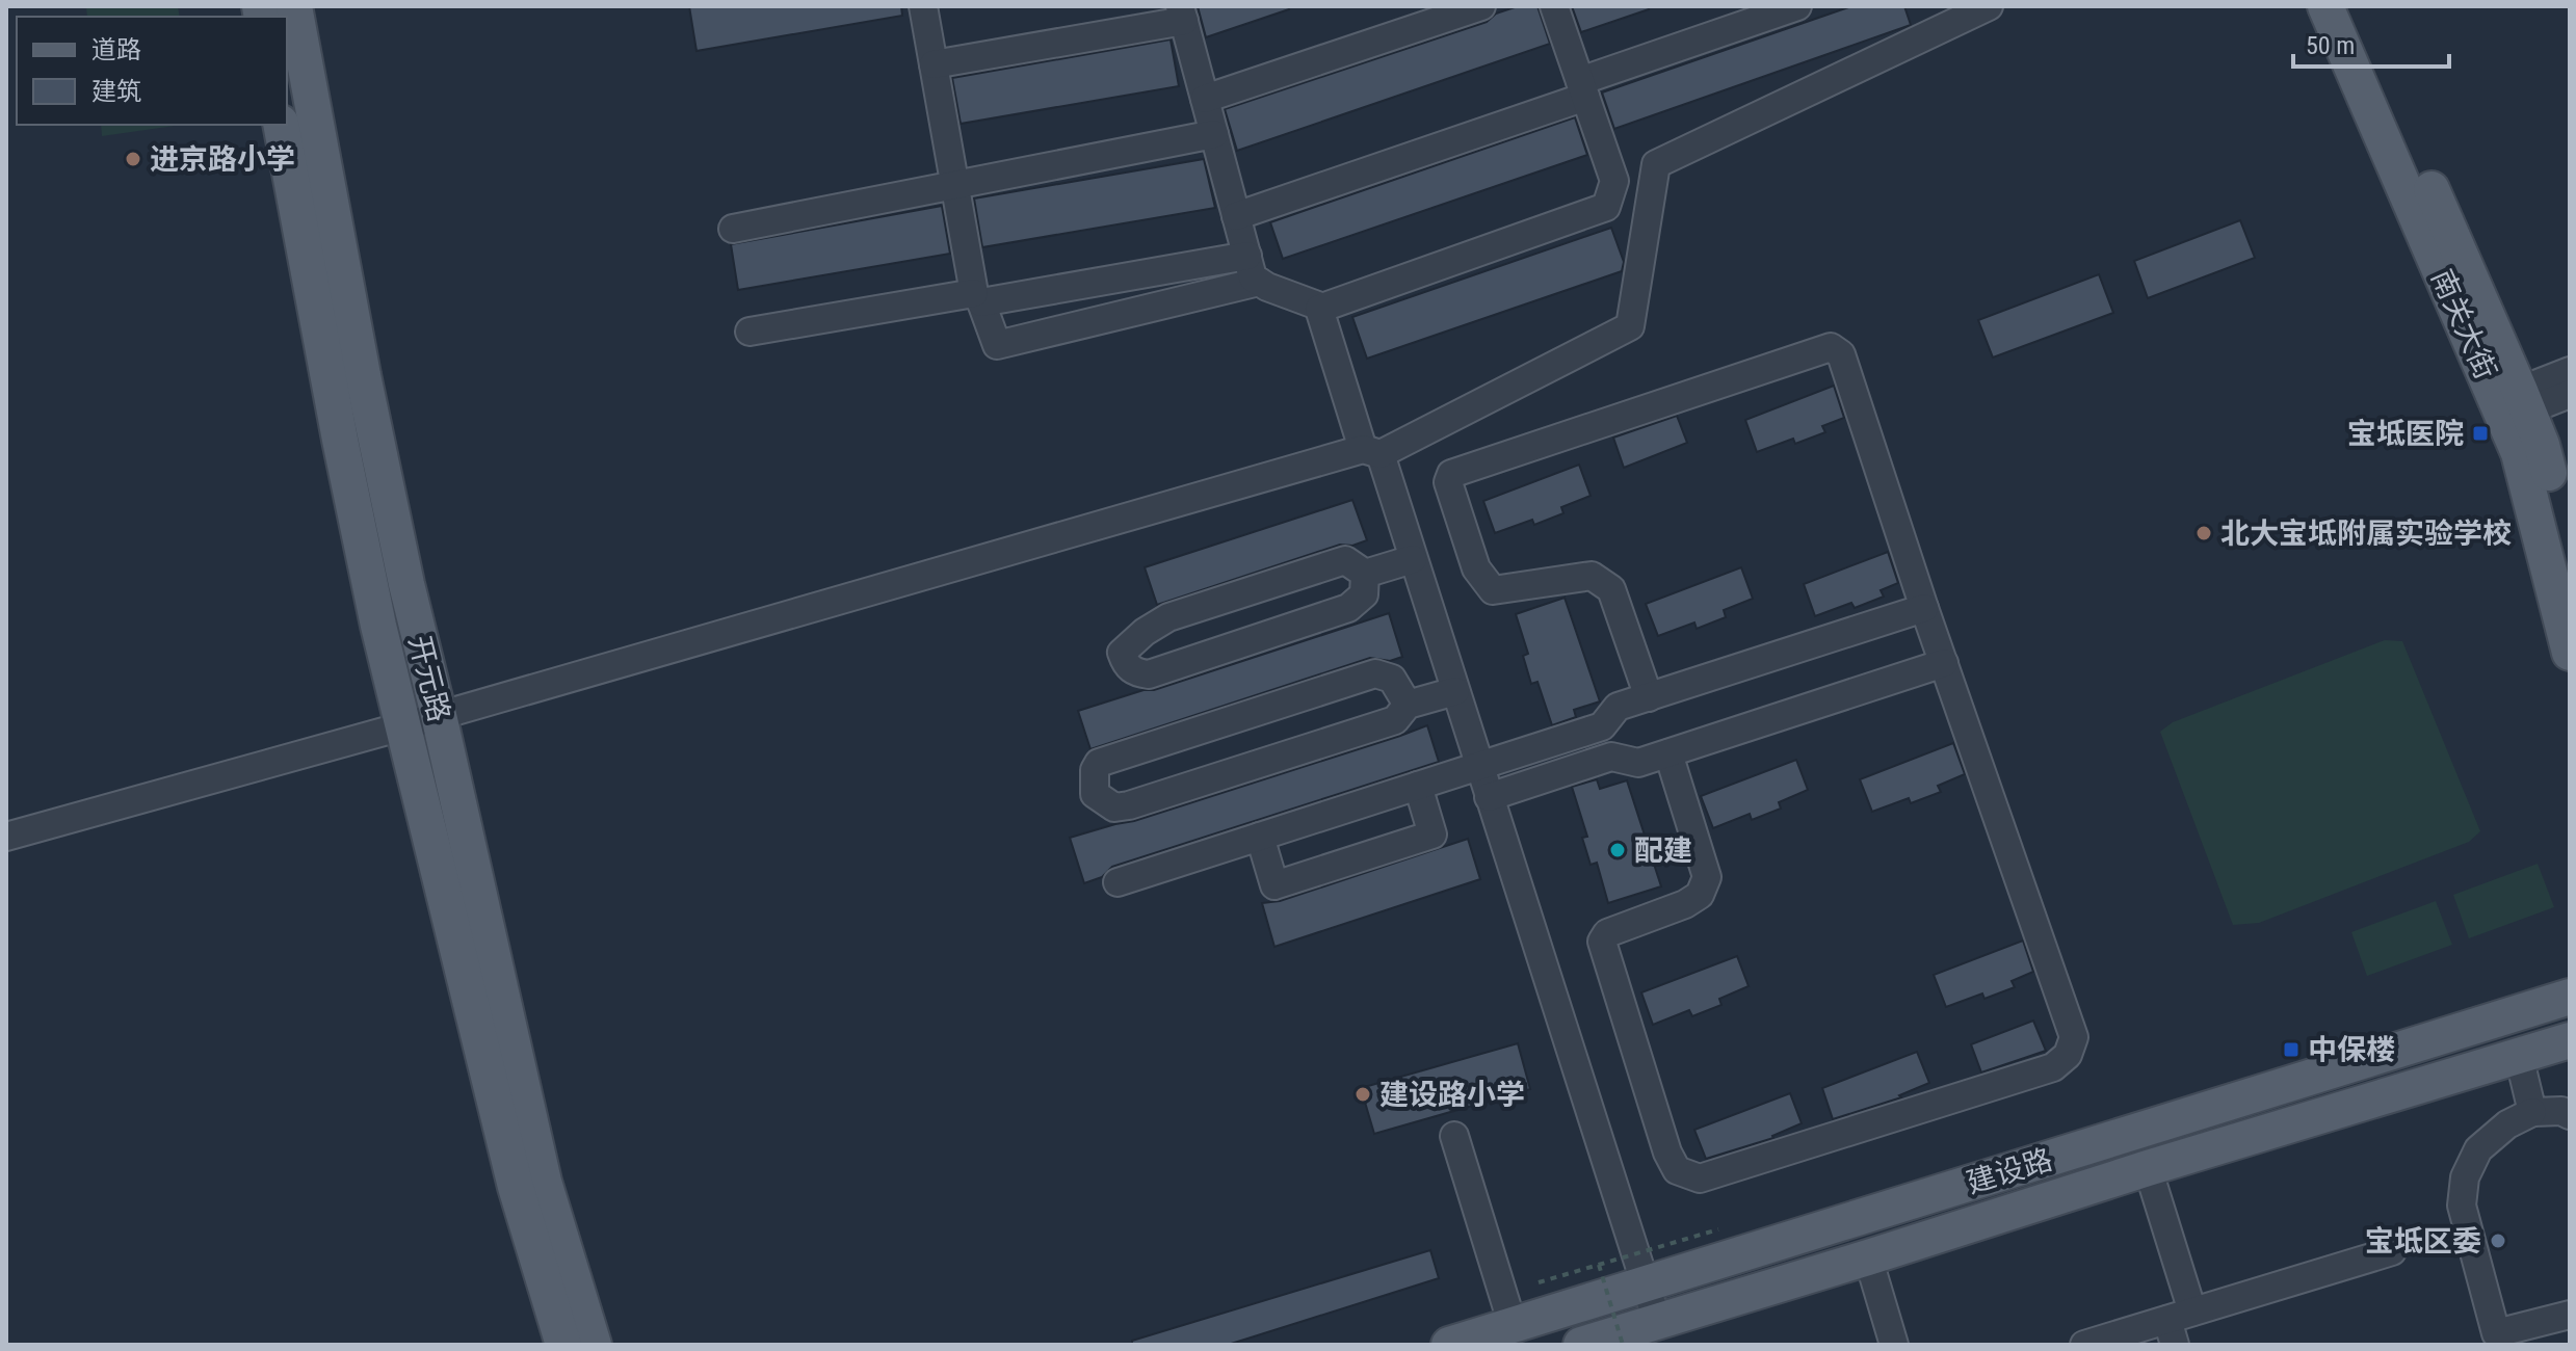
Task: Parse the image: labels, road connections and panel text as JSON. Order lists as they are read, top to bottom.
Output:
{
  "streets": {
    "main road": ["南关大街", "开元路", "建设路"]
  },
  "places": {
    "other": [
      "进京路小学",
      "北大宝坻附属实验学校",
      "配建",
      "建设路小学",
      "宝坻区委"
    ],
    "transit": ["宝坻医院", "中保楼"]
  },
  "legend": ["道路", "建筑"],
  "scale_bar": "50 m"
}
